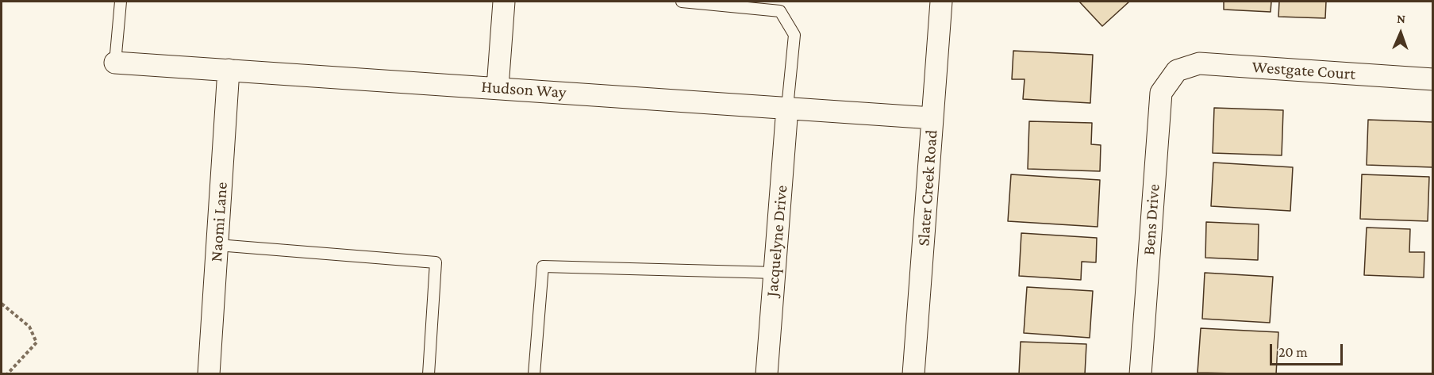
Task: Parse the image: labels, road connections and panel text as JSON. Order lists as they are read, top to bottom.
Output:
{
  "streets": {
    "street": [
      "Westgate Court",
      "Hudson Way",
      "Slater Creek Road",
      "Bens Drive",
      "Naomi Lane",
      "Jacquelyne Drive"
    ]
  },
  "crossings": [
    ["Westgate Court", "Bens Drive"],
    ["Hudson Way", "Slater Creek Road"],
    ["Hudson Way", "Naomi Lane"],
    ["Hudson Way", "Jacquelyne Drive"]
  ],
  "scale_bar": "20 m",
  "north": "top"
}
